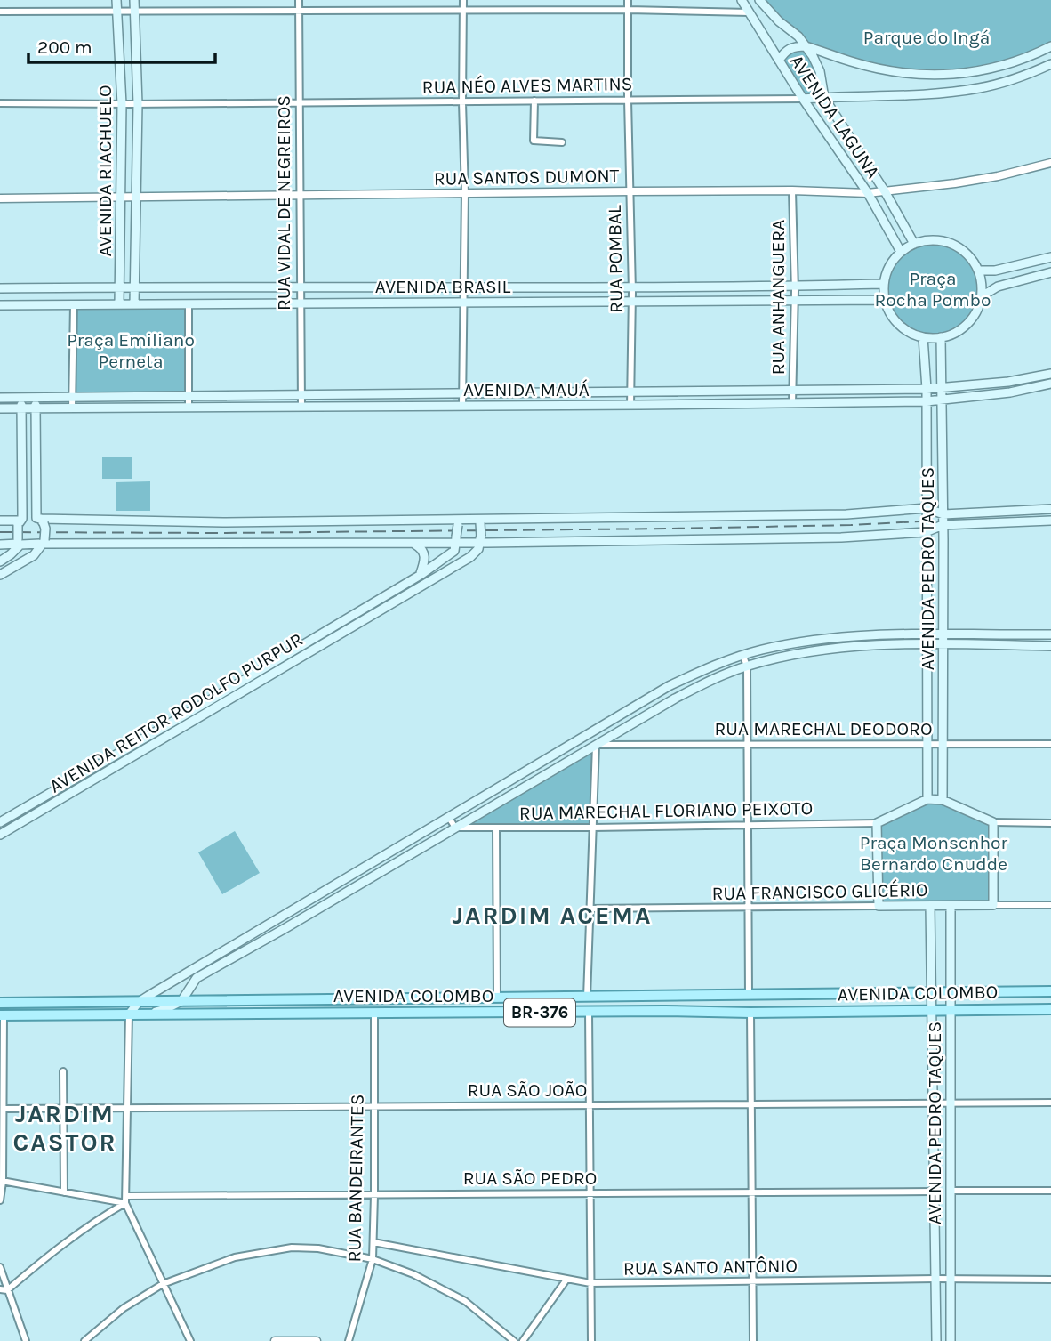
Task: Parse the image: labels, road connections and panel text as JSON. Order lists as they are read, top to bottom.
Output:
{
  "streets": {
    "main road": [
      "RUA NÉO ALVES MARTINS",
      "AVENIDA LAGUNA",
      "AVENIDA RIACHUELO",
      "AVENIDA BRASIL",
      "AVENIDA MAUÁ",
      "AVENIDA PEDRO TAQUES",
      "AVENIDA REITOR RODOLFO PURPUR",
      "RUA FRANCISCO GLICÉRIO",
      "AVENIDA COLOMBO",
      "BR-376"
    ],
    "street": [
      "RUA SANTOS DUMONT",
      "RUA VIDAL DE NEGREIROS",
      "RUA POMBAL",
      "RUA ANHANGUERA",
      "RUA MARECHAL DEODORO",
      "RUA MARECHAL FLORIANO PEIXOTO",
      "RUA SÃO JOÃO",
      "RUA BANDEIRANTES",
      "RUA SÃO PEDRO",
      "RUA SANTO ANTÔNIO"
    ]
  },
  "crossings": [
    ["RUA NÉO ALVES MARTINS", "AVENIDA LAGUNA"],
    ["RUA NÉO ALVES MARTINS", "AVENIDA RIACHUELO"],
    ["RUA NÉO ALVES MARTINS", "RUA VIDAL DE NEGREIROS"],
    ["RUA NÉO ALVES MARTINS", "RUA POMBAL"],
    ["AVENIDA LAGUNA", "RUA SANTOS DUMONT"],
    ["AVENIDA LAGUNA", "AVENIDA BRASIL"],
    ["AVENIDA LAGUNA", "AVENIDA PEDRO TAQUES"],
    ["AVENIDA RIACHUELO", "RUA SANTOS DUMONT"],
    ["AVENIDA RIACHUELO", "AVENIDA BRASIL"],
    ["RUA SANTOS DUMONT", "RUA VIDAL DE NEGREIROS"],
    ["RUA SANTOS DUMONT", "RUA POMBAL"],
    ["RUA SANTOS DUMONT", "RUA ANHANGUERA"],
    ["RUA VIDAL DE NEGREIROS", "AVENIDA BRASIL"],
    ["RUA VIDAL DE NEGREIROS", "AVENIDA MAUÁ"],
    ["RUA POMBAL", "AVENIDA BRASIL"],
    ["RUA POMBAL", "AVENIDA MAUÁ"],
    ["AVENIDA BRASIL", "RUA ANHANGUERA"],
    ["AVENIDA BRASIL", "AVENIDA PEDRO TAQUES"],
    ["RUA ANHANGUERA", "AVENIDA MAUÁ"],
    ["AVENIDA MAUÁ", "AVENIDA PEDRO TAQUES"],
    ["AVENIDA PEDRO TAQUES", "RUA MARECHAL DEODORO"],
    ["AVENIDA PEDRO TAQUES", "RUA FRANCISCO GLICÉRIO"],
    ["AVENIDA PEDRO TAQUES", "AVENIDA COLOMBO"],
    ["AVENIDA PEDRO TAQUES", "RUA SÃO JOÃO"],
    ["AVENIDA PEDRO TAQUES", "RUA SÃO PEDRO"],
    ["AVENIDA PEDRO TAQUES", "RUA SANTO ANTÔNIO"],
    ["AVENIDA COLOMBO", "RUA BANDEIRANTES"],
    ["RUA SÃO JOÃO", "RUA BANDEIRANTES"],
    ["RUA BANDEIRANTES", "RUA SÃO PEDRO"],
    ["RUA BANDEIRANTES", "RUA SANTO ANTÔNIO"]
  ],
  "districts": ["JARDIM ACEMA", "JARDIM CASTOR"],
  "parks": [
    "Parque do Ingá",
    "Praça Rocha Pombo",
    "Praça Emiliano Perneta",
    "Praça Monsenhor Bernardo Cnudde"
  ],
  "scale_bar": "200 m"
}
